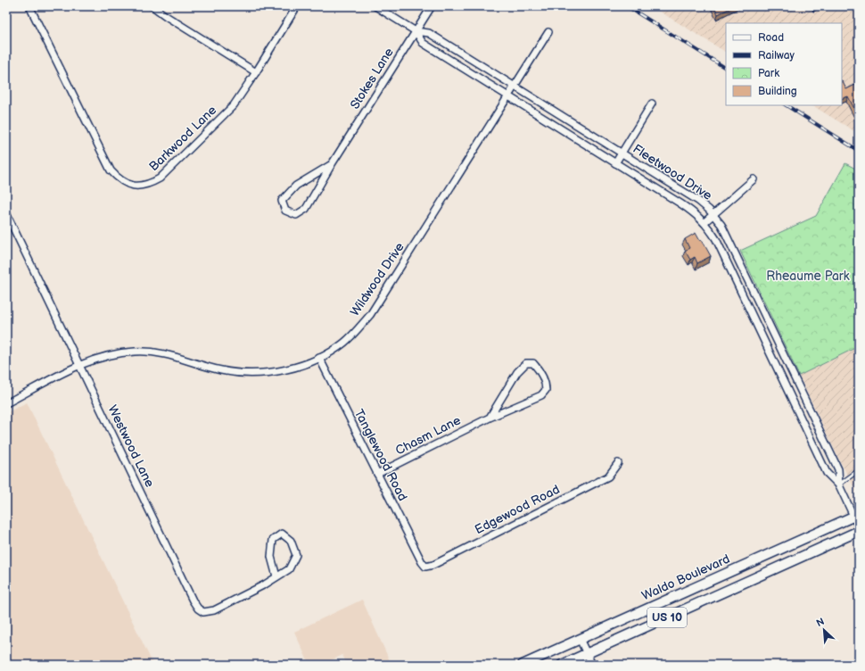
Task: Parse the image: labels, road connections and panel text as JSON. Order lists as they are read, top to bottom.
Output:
{
  "streets": {
    "main road": ["Waldo Boulevard", "US 10"],
    "street": [
      "Stokes Lane",
      "Barkwood Lane",
      "Fleetwood Drive",
      "Wildwood Drive",
      "Chasm Lane",
      "Westwood Lane",
      "Tanglewood Road",
      "Edgewood Road"
    ]
  },
  "crossings": [
    ["Stokes Lane", "Fleetwood Drive"],
    ["Fleetwood Drive", "Wildwood Drive"],
    ["Fleetwood Drive", "Waldo Boulevard"],
    ["Wildwood Drive", "Westwood Lane"],
    ["Wildwood Drive", "Tanglewood Road"],
    ["Chasm Lane", "Tanglewood Road"],
    ["Tanglewood Road", "Edgewood Road"]
  ],
  "parks": ["Rheaume Park"],
  "legend": [
    "Road",
    "Railway",
    "Park",
    "Building"
  ],
  "north": "top left"
}
